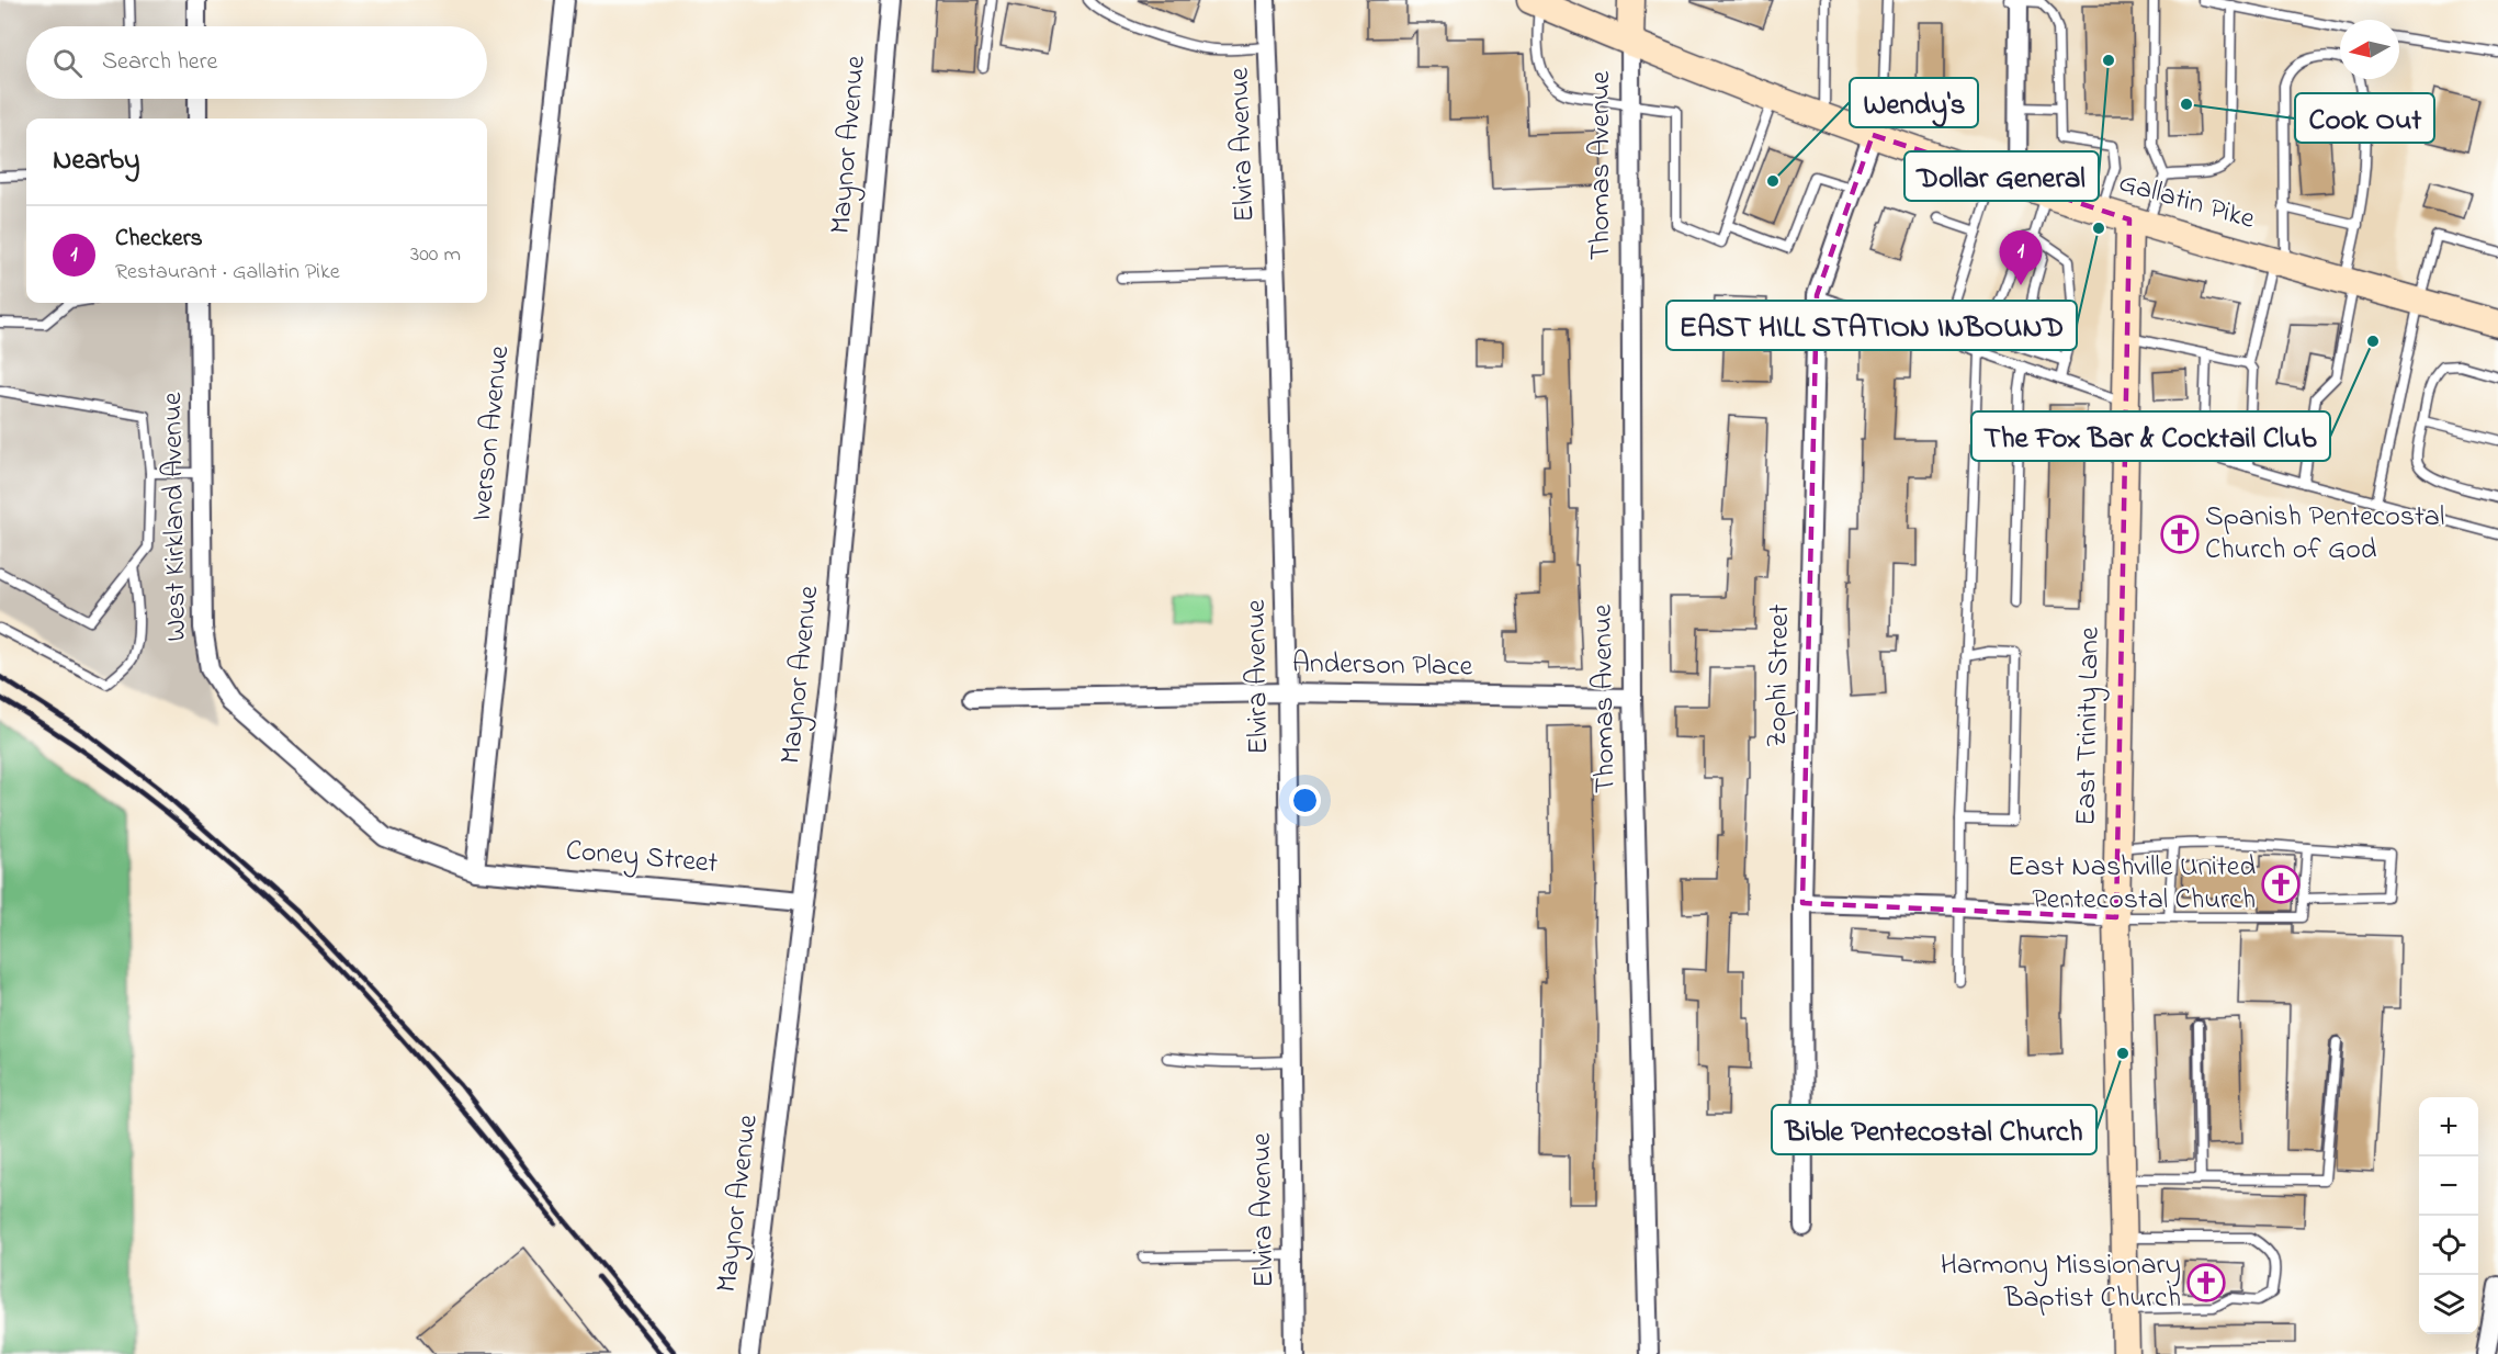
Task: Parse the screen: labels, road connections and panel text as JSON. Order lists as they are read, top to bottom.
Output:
{
  "streets": {
    "main road": ["Gallatin Pike", "East Trinity Lane"],
    "street": [
      "Maynor Avenue",
      "Elvira Avenue",
      "Thomas Avenue",
      "Iverson Avenue",
      "West Kirkland Avenue",
      "Anderson Place",
      "Zophi Street",
      "Coney Street"
    ]
  },
  "crossings": [
    ["Maynor Avenue", "Coney Street"],
    ["Elvira Avenue", "Anderson Place"],
    ["Thomas Avenue", "Gallatin Pike"],
    ["Thomas Avenue", "Anderson Place"],
    ["Gallatin Pike", "Zophi Street"],
    ["Gallatin Pike", "East Trinity Lane"],
    ["Iverson Avenue", "West Kirkland Avenue"],
    ["Iverson Avenue", "Coney Street"],
    ["West Kirkland Avenue", "Coney Street"]
  ],
  "places": {
    "other": [
      "Dollar General",
      "Cook Out",
      "Wendy's",
      "EAST HILL STATION INBOUND",
      "The Fox Bar & Cocktail Club",
      "Bible Pentecostal Church"
    ],
    "church": ["Spanish Pentecostal Church of God", "East Nashville United Pentecostal Church", "Harmony Missionary Baptist Church"]
  },
  "north": "left",
  "page": {
    "search": "Search here",
    "heading": "Nearby",
    "list": [
      {
        "mark": "1",
        "name": "Checkers",
        "note": "Restaurant · Gallatin Pike",
        "value": "300 m"
      }
    ],
    "pins": "1",
    "map_buttons": ["+", "−"]
  }
}
